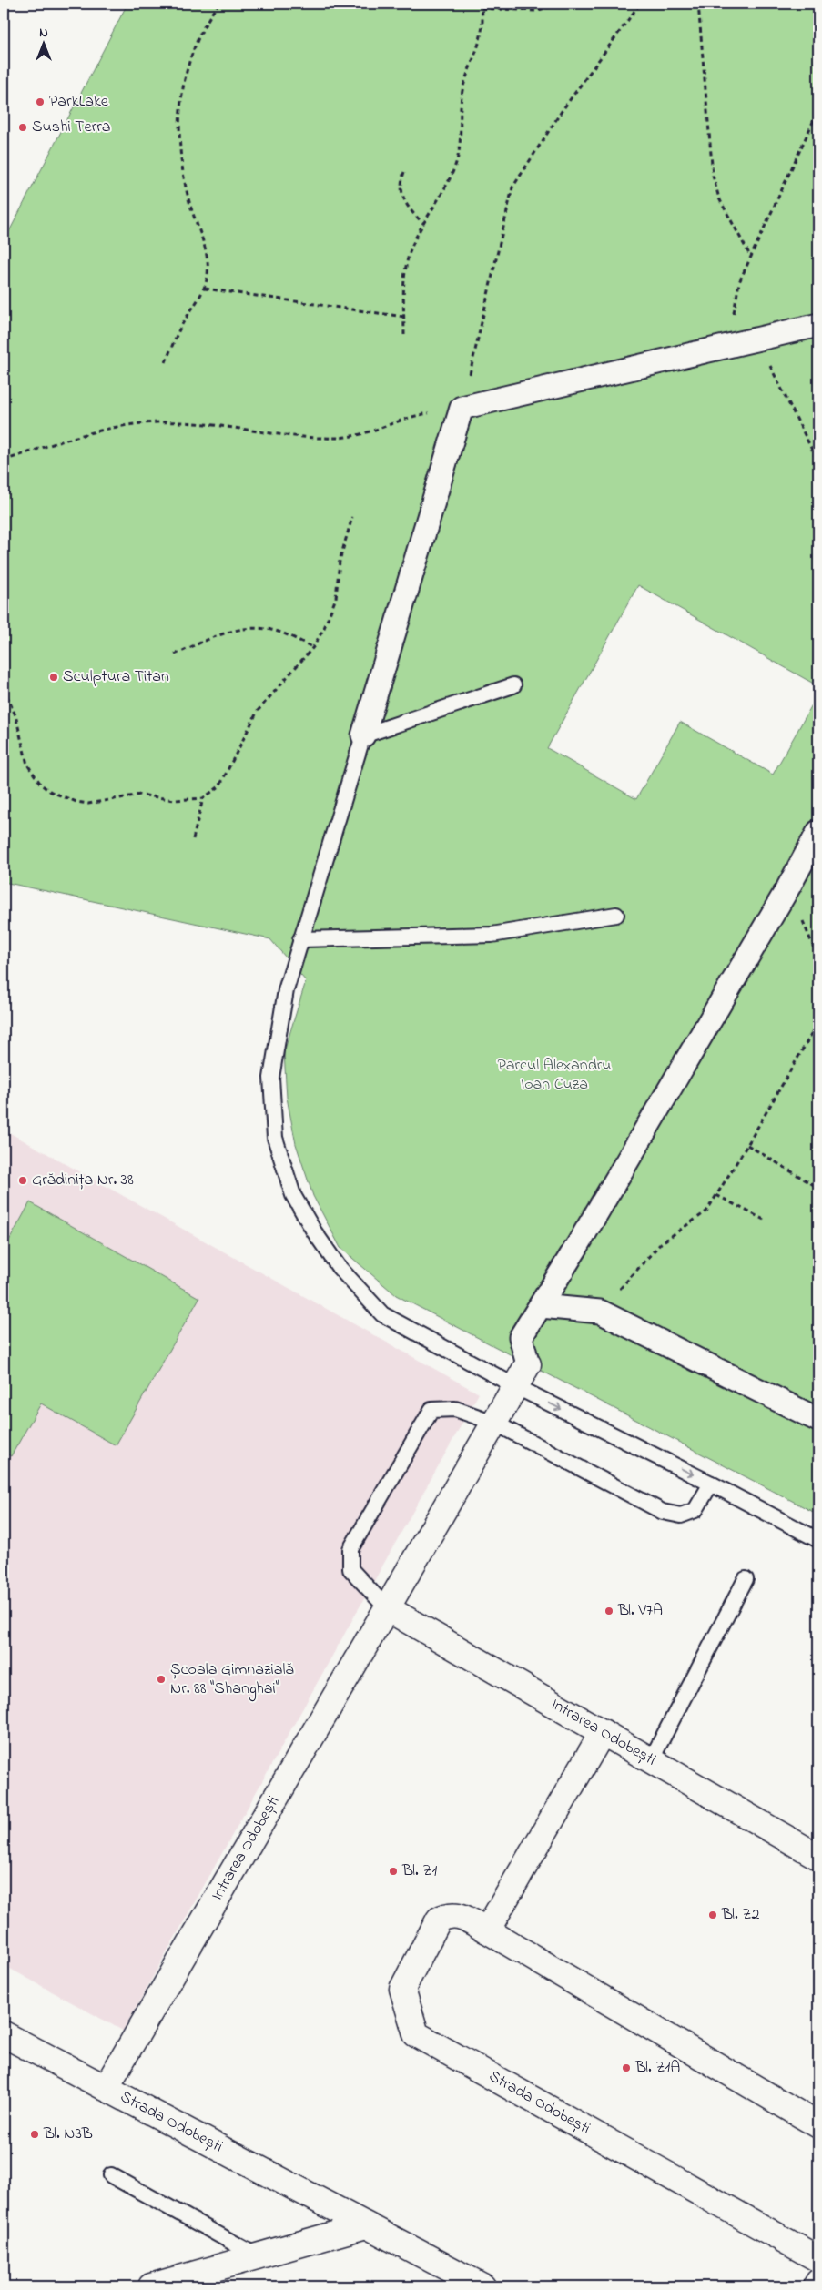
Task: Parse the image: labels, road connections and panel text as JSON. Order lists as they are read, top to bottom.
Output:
{
  "streets": {
    "street": ["Intrarea Odobești", "Strada Odobești"]
  },
  "crossings": [
    ["Intrarea Odobești", "Strada Odobești"]
  ],
  "parks": ["Parcul Alexandru Ioan Cuza"],
  "places": [
    "ParkLake",
    "Sushi Terra",
    "Sculptura Titan",
    "Grădinița Nr. 38",
    "Bl. V7A",
    "Școala Gimnazială Nr. 88 \"Shanghai\"",
    "Bl. Z1",
    "Bl. Z2",
    "Bl. Z1A",
    "Bl. N3B"
  ],
  "north": "top"
}
